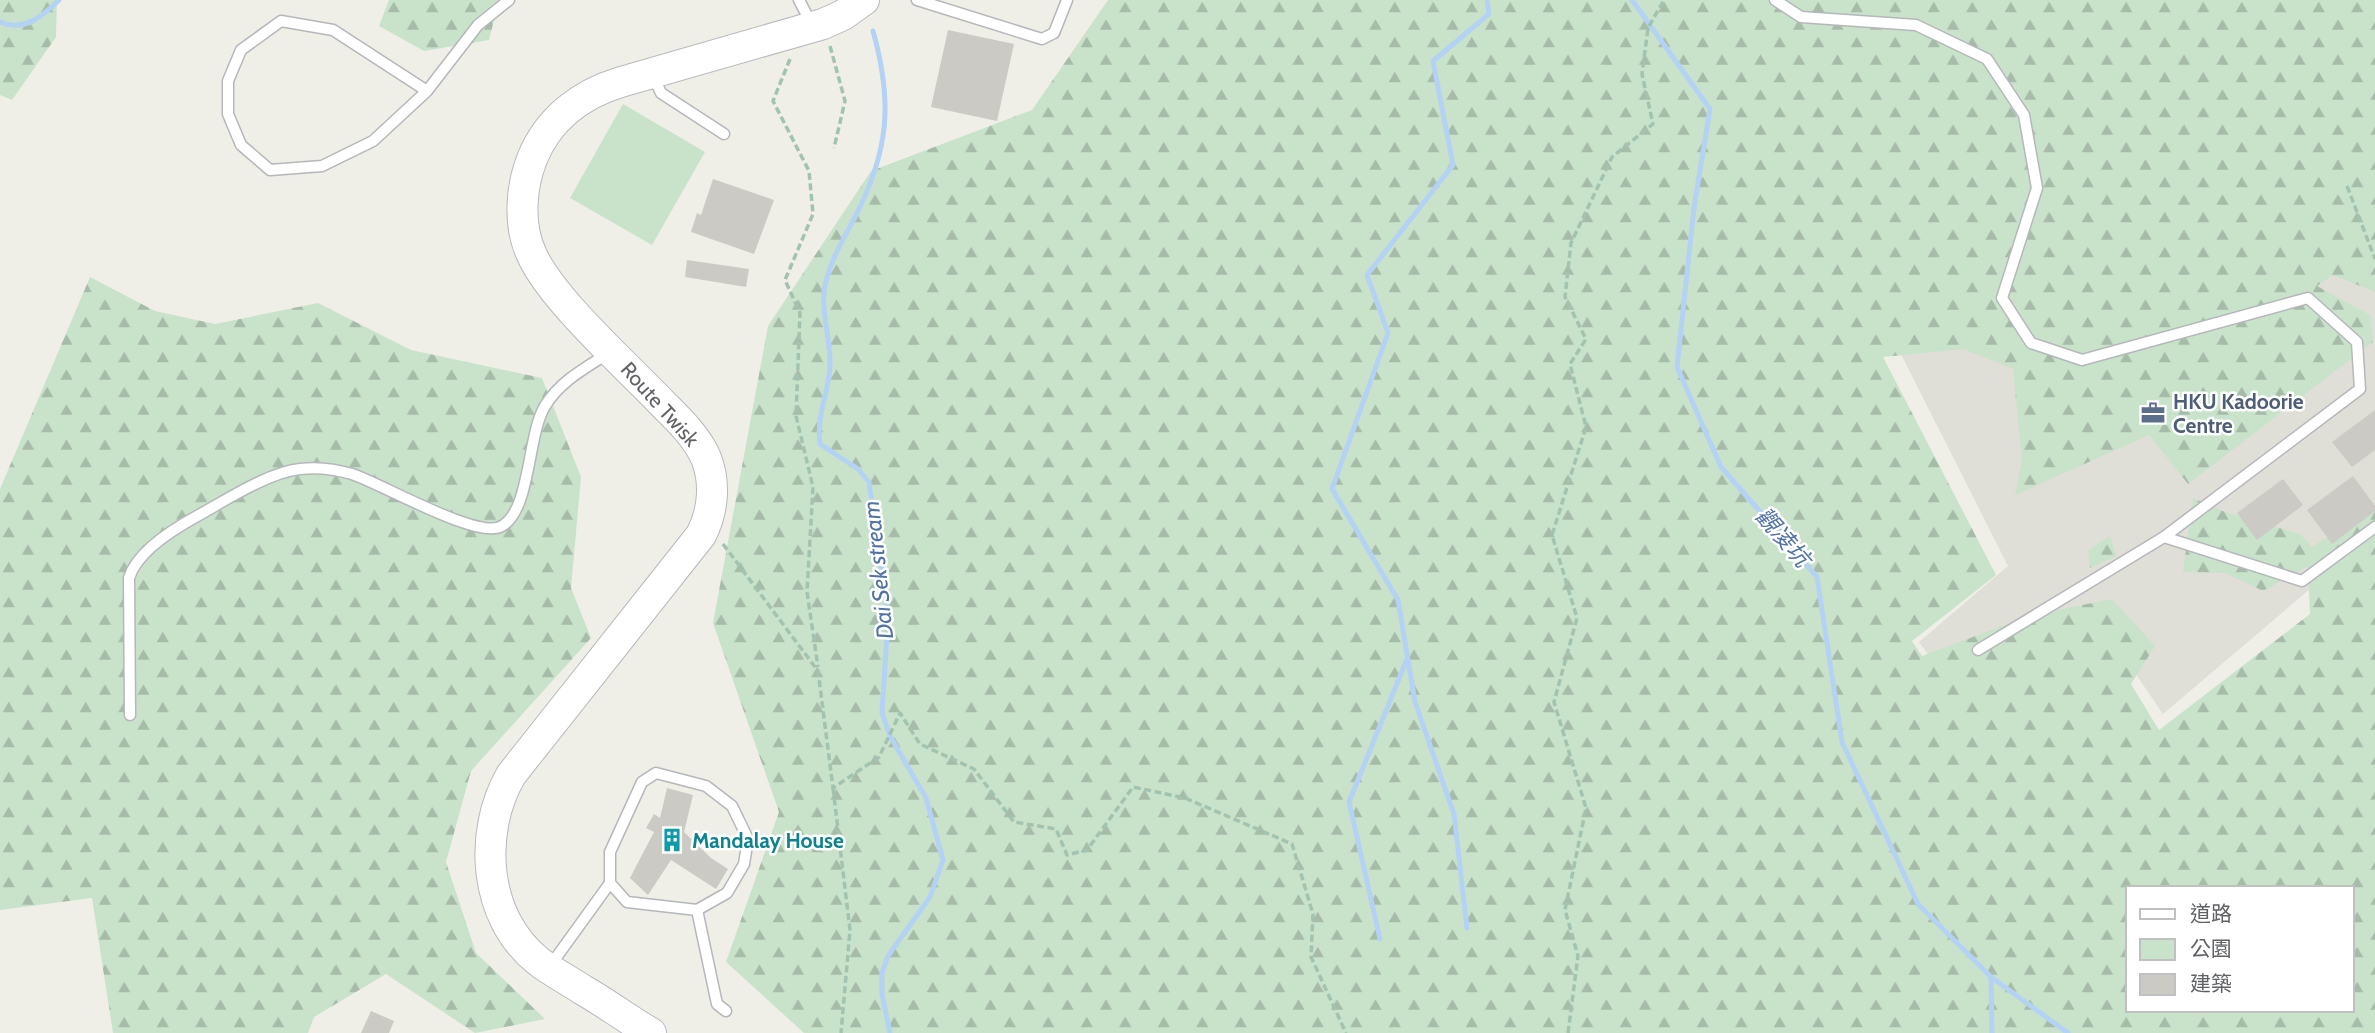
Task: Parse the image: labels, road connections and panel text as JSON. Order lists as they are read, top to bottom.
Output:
{
  "streets": {
    "main road": ["Route Twisk"]
  },
  "water": ["觀凌坑", "Dai Sek stream"],
  "places": {
    "office": ["HKU Kadoorie Centre"],
    "building": ["Mandalay House"]
  },
  "legend": ["道路", "公園", "建築"]
}
